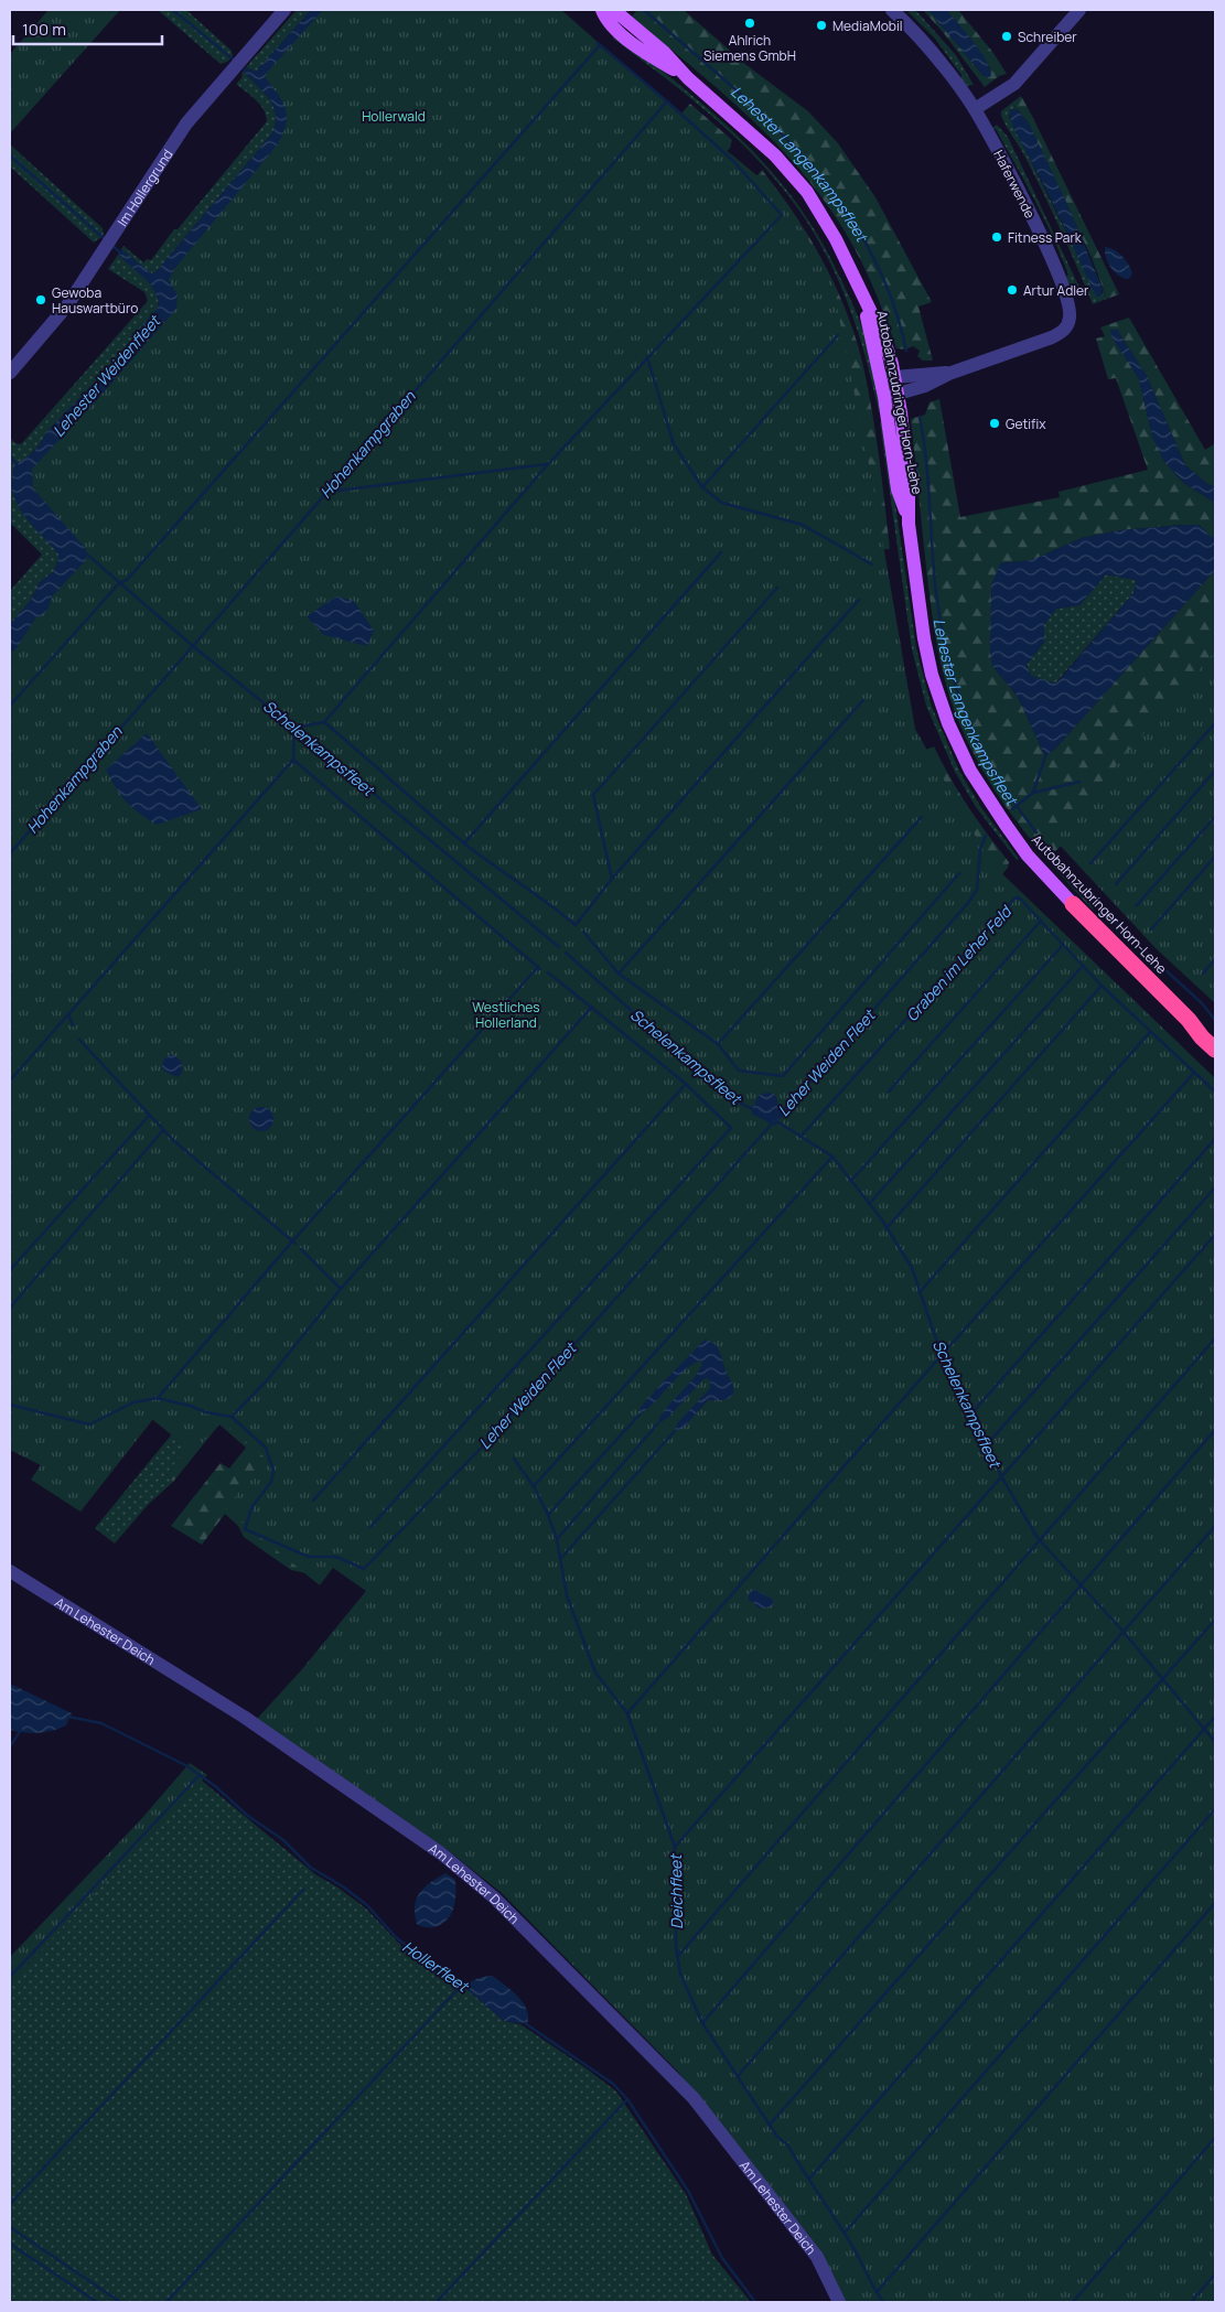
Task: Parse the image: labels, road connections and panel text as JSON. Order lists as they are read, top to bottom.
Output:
{
  "streets": {
    "highway": ["Autobahnzubringer Horn-Lehe"],
    "street": ["Haferwende", "Im Hollergrund", "Am Lehester Deich"]
  },
  "crossings": [
    ["Haferwende", "Autobahnzubringer Horn-Lehe"]
  ],
  "water": [
    "Lehester Langenkampsfleet",
    "Lehester Weidenfleet",
    "Hohenkampgraben",
    "Schelenkampsfleet",
    "Graben im Leher Feld",
    "Leher Weiden Fleet",
    "Deichfleet",
    "Hollerfleet"
  ],
  "parks": ["Hollerwald", "Westliches Hollerland"],
  "places": [
    "Ahlrich Siemens GmbH",
    "MediaMobil",
    "Schreiber",
    "Fitness Park",
    "Artur Adler",
    "Gewoba Hauswartbüro",
    "Getifix"
  ],
  "scale_bar": "100 m"
}
